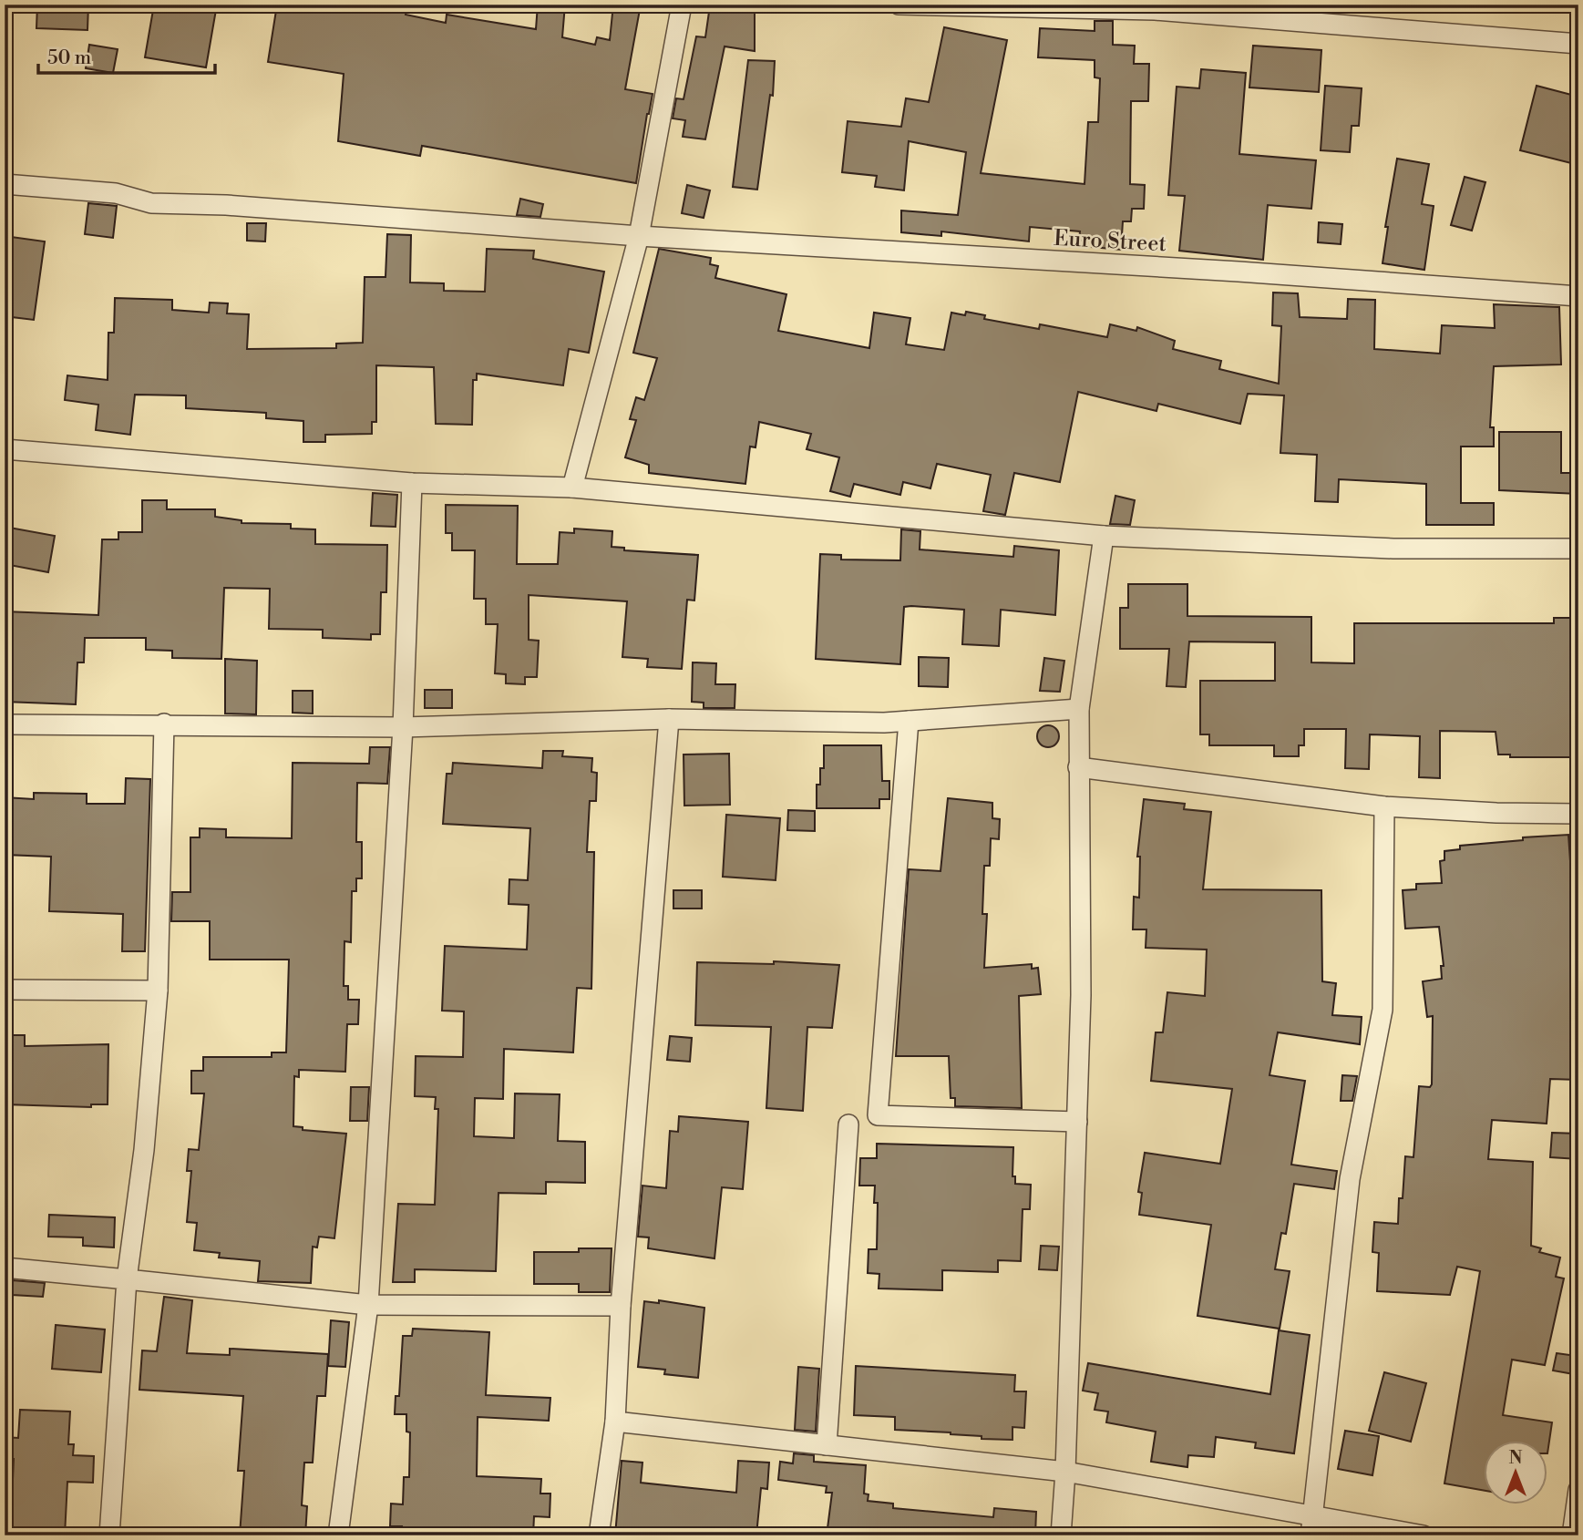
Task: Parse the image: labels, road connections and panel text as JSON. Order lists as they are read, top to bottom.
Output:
{
  "streets": {
    "street": ["Euro Street"]
  },
  "scale_bar": "50 m",
  "north": "top"
}
